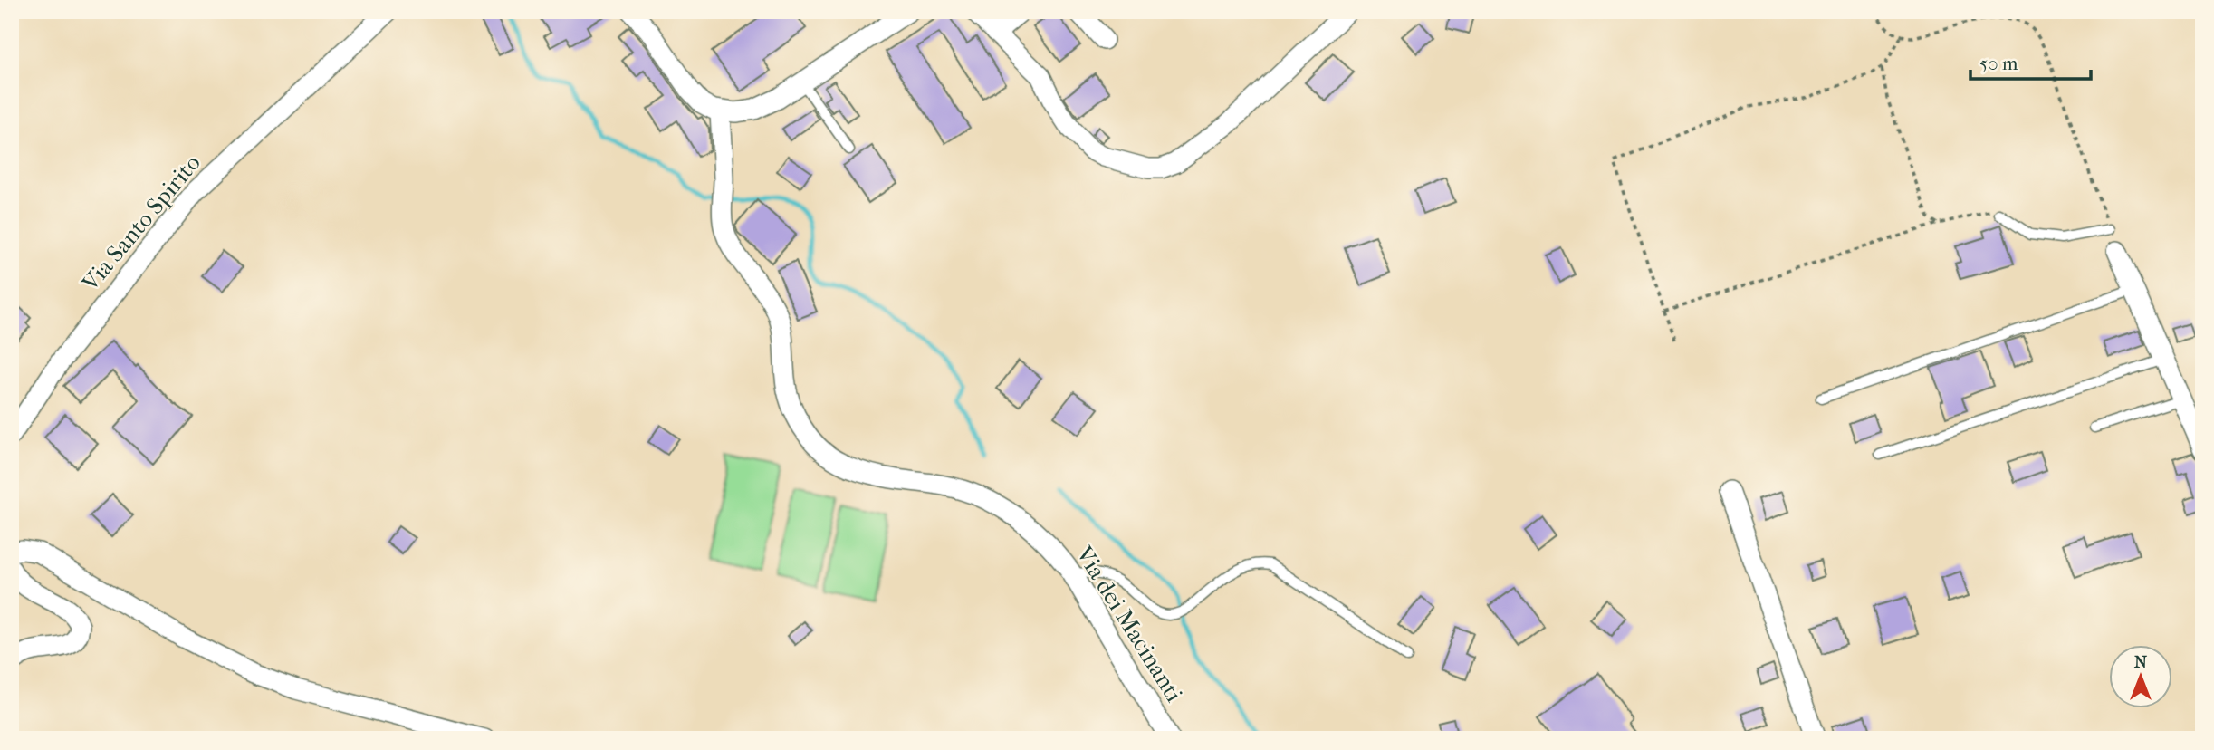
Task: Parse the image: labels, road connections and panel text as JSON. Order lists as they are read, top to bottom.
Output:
{
  "streets": {
    "street": ["Via Santo Spirito", "Via dei Macinanti"]
  },
  "scale_bar": "50 m",
  "north": "top"
}
